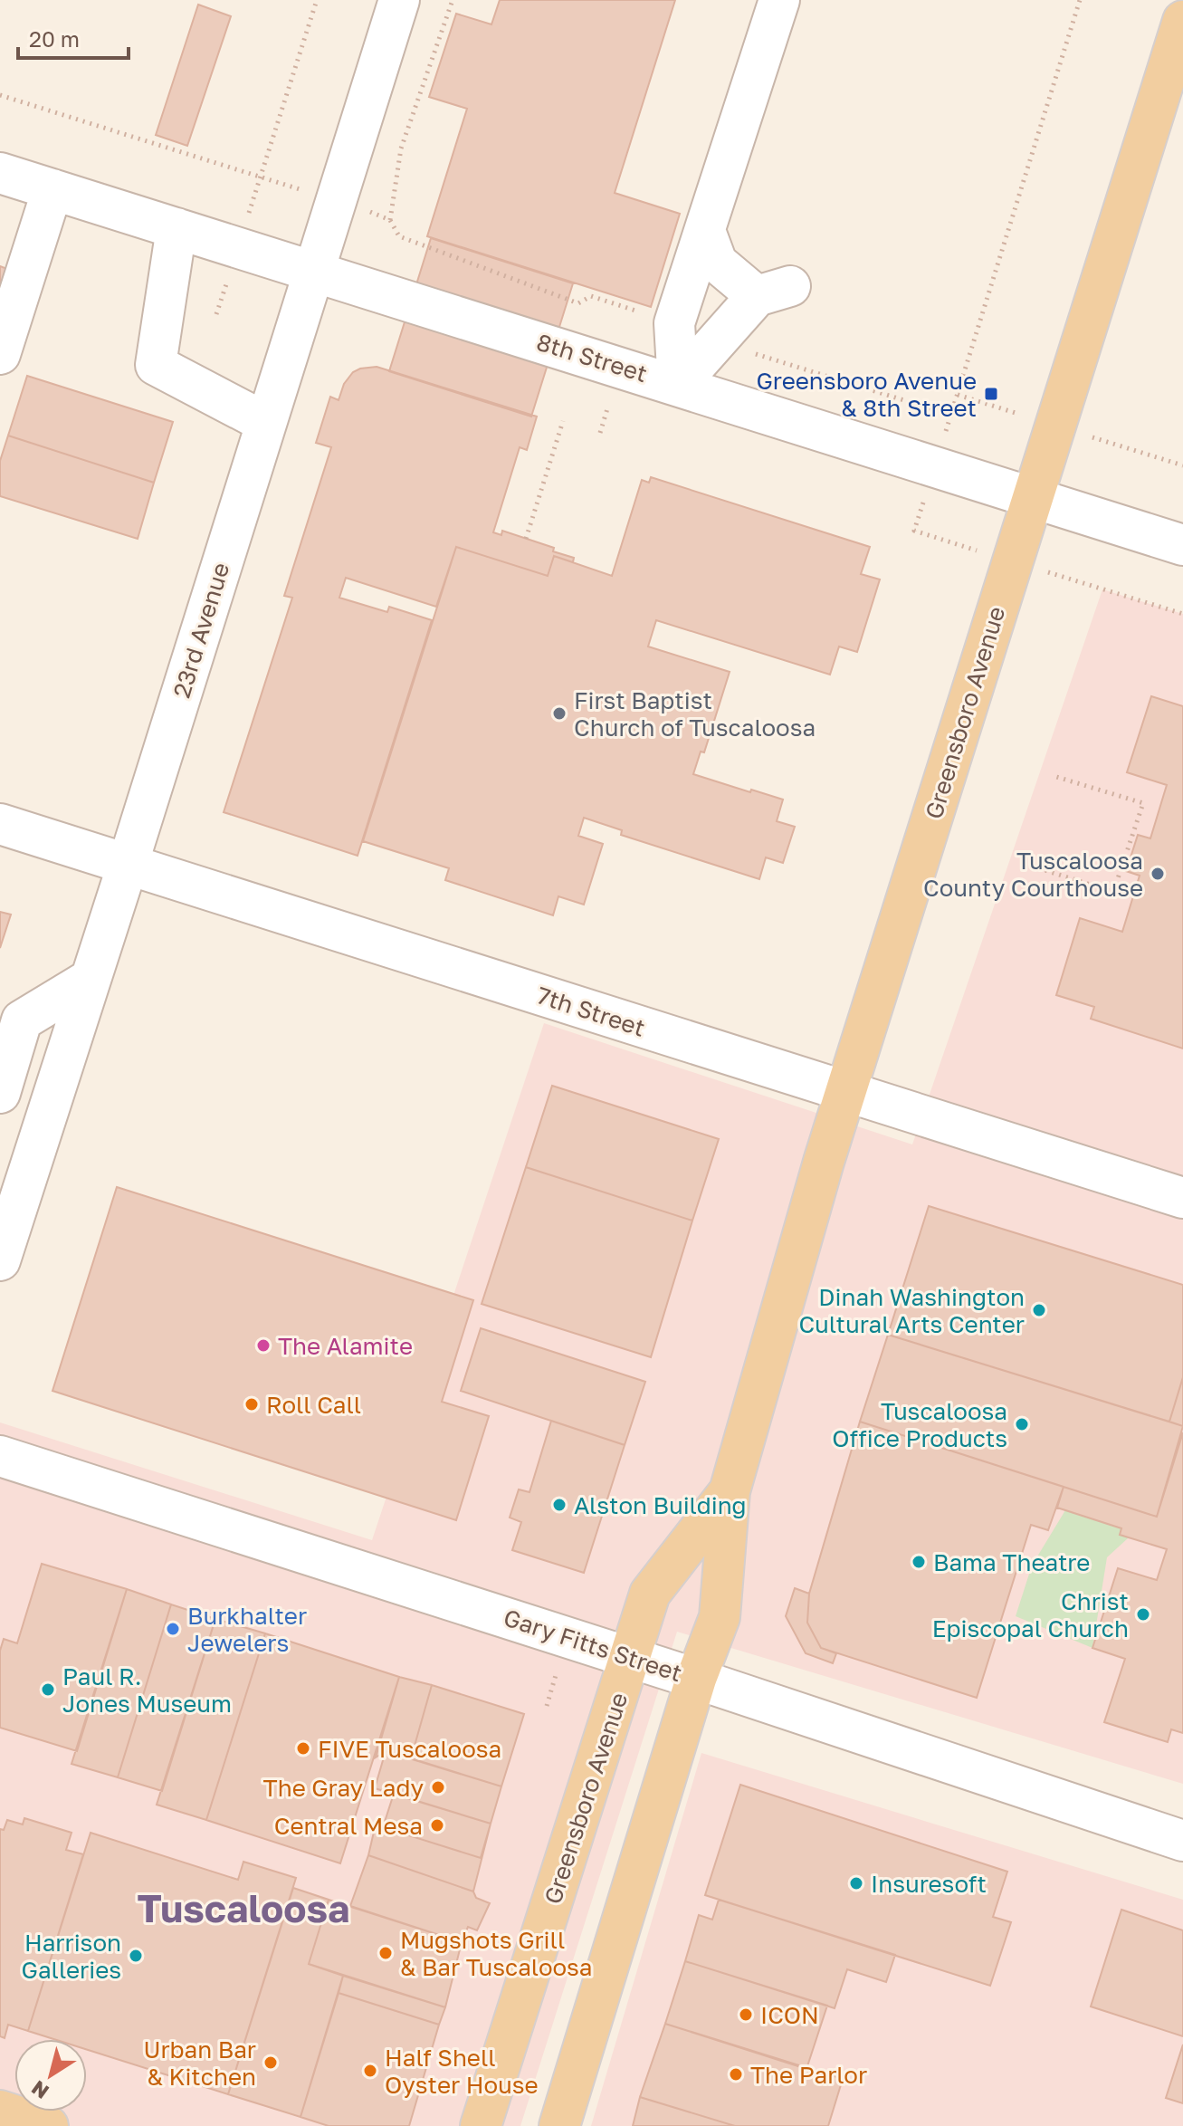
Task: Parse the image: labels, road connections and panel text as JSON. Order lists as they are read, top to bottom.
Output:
{
  "streets": {
    "main road": ["Greensboro Avenue"],
    "street": [
      "8th Street",
      "23rd Avenue",
      "7th Street",
      "Gary Fitts Street"
    ]
  },
  "crossings": [
    ["8th Street", "23rd Avenue"],
    ["8th Street", "Greensboro Avenue"],
    ["23rd Avenue", "7th Street"],
    ["Greensboro Avenue", "7th Street"],
    ["Greensboro Avenue", "Gary Fitts Street"]
  ],
  "districts": ["Tuscaloosa"],
  "places": {
    "transit": ["Greensboro Avenue & 8th Street"],
    "other": [
      "First Baptist Church of Tuscaloosa",
      "Tuscaloosa County Courthouse",
      "Dinah Washington Cultural Arts Center",
      "The Alamite",
      "Roll Call",
      "Tuscaloosa Office Products",
      "Alston Building",
      "Bama Theatre",
      "Christ Episcopal Church",
      "Burkhalter Jewelers",
      "Paul R. Jones Museum",
      "FIVE Tuscaloosa",
      "The Gray Lady",
      "Central Mesa",
      "Insuresoft",
      "Mugshots Grill & Bar Tuscaloosa",
      "Harrison Galleries",
      "ICON",
      "Urban Bar & Kitchen",
      "Half Shell Oyster House",
      "The Parlor"
    ]
  },
  "scale_bar": "20 m",
  "north": "bottom left"
}
